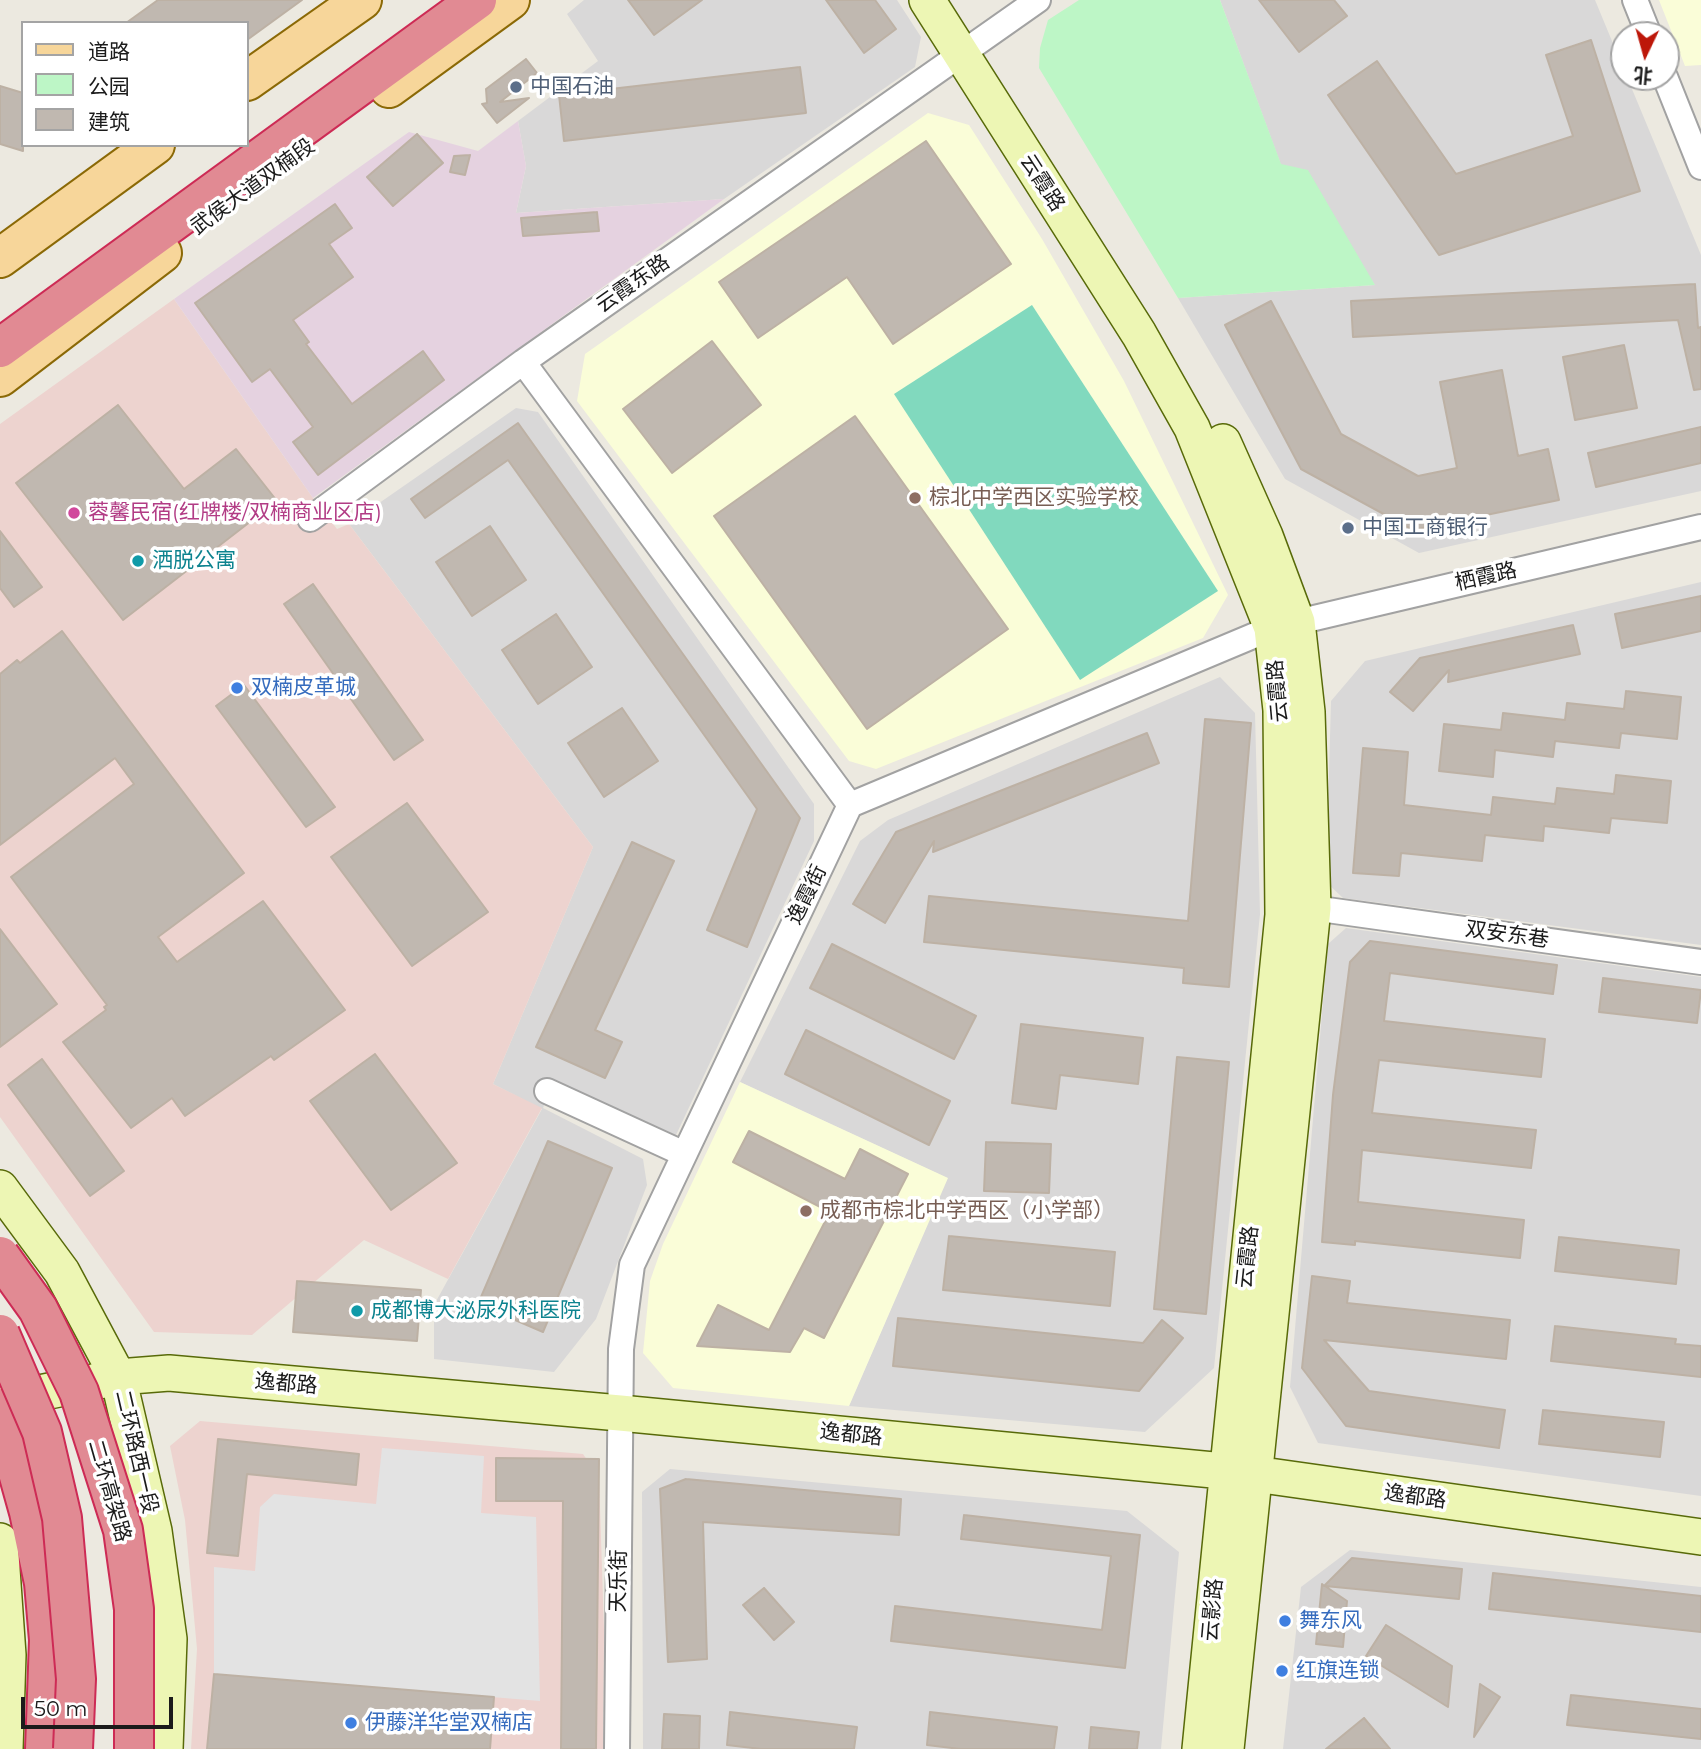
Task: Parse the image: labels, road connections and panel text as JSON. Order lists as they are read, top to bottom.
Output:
{
  "streets": {
    "highway": ["二环高架路"],
    "main road": ["武侯大道双楠段"],
    "street": [
      "云霞路",
      "云霞东路",
      "栖霞路",
      "逸霞街",
      "双安东巷",
      "逸都路",
      "二环路西一段",
      "天乐街",
      "云影路"
    ]
  },
  "crossings": [
    ["云霞路", "云霞东路"],
    ["云霞路", "栖霞路"],
    ["云霞路", "逸都路"],
    ["云霞路", "云影路"],
    ["逸霞街", "逸都路"],
    ["逸霞街", "天乐街"],
    ["逸都路", "二环路西一段"],
    ["逸都路", "天乐街"],
    ["逸都路", "云影路"]
  ],
  "places": [
    "中国石油",
    "棕北中学西区实验学校",
    "蓉馨民宿(红牌楼/双楠商业区店)",
    "中国工商银行",
    "洒脱公寓",
    "双楠皮革城",
    "成都市棕北中学西区（小学部）",
    "成都博大泌尿外科医院",
    "舞东风",
    "红旗连锁",
    "伊藤洋华堂双楠店"
  ],
  "legend": ["道路", "公园", "建筑"],
  "scale_bar": "50 m",
  "north": "bottom"
}
